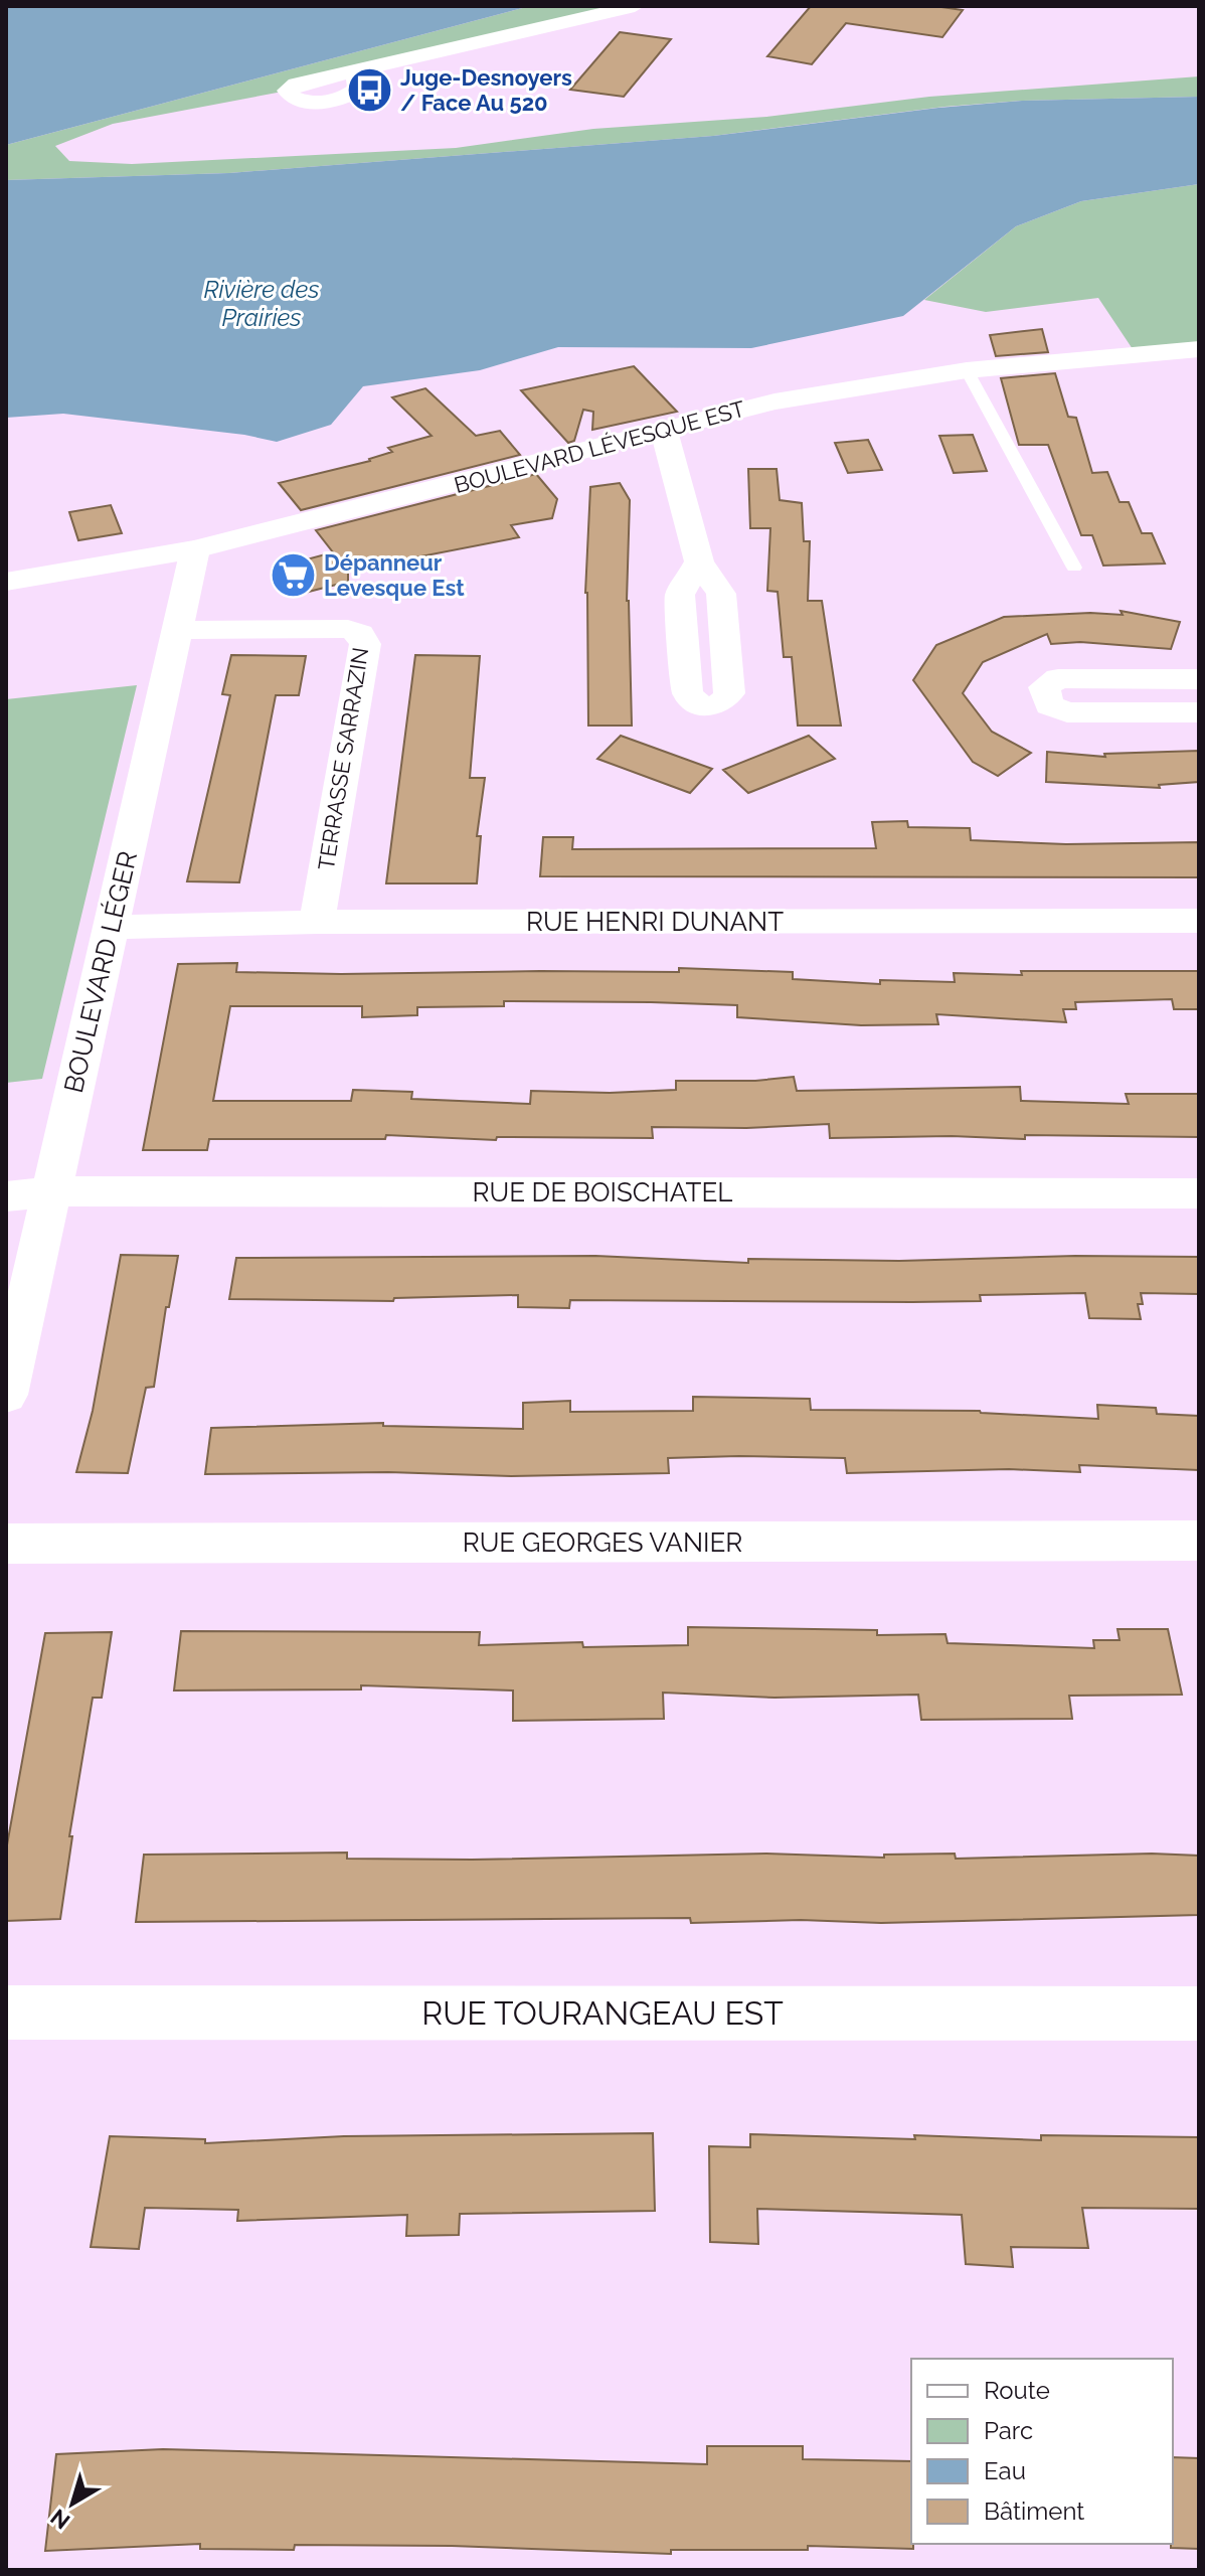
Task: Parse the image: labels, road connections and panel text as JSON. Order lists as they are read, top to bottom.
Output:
{
  "streets": {
    "street": [
      "BOULEVARD LÉVESQUE EST",
      "TERRASSE SARRAZIN",
      "RUE HENRI DUNANT",
      "BOULEVARD LÉGER",
      "RUE DE BOISCHATEL",
      "RUE GEORGES VANIER",
      "RUE TOURANGEAU EST"
    ]
  },
  "crossings": [
    ["BOULEVARD LÉVESQUE EST", "BOULEVARD LÉGER"],
    ["TERRASSE SARRAZIN", "RUE HENRI DUNANT"],
    ["TERRASSE SARRAZIN", "BOULEVARD LÉGER"],
    ["RUE HENRI DUNANT", "BOULEVARD LÉGER"],
    ["BOULEVARD LÉGER", "RUE DE BOISCHATEL"]
  ],
  "water": ["Rivière des Prairies"],
  "places": {
    "bus stop": ["Juge-Desnoyers / Face Au 520"],
    "supermarket": ["Dépanneur Levesque Est"]
  },
  "legend": [
    "Route",
    "Parc",
    "Eau",
    "Bâtiment"
  ],
  "north": "bottom left"
}
